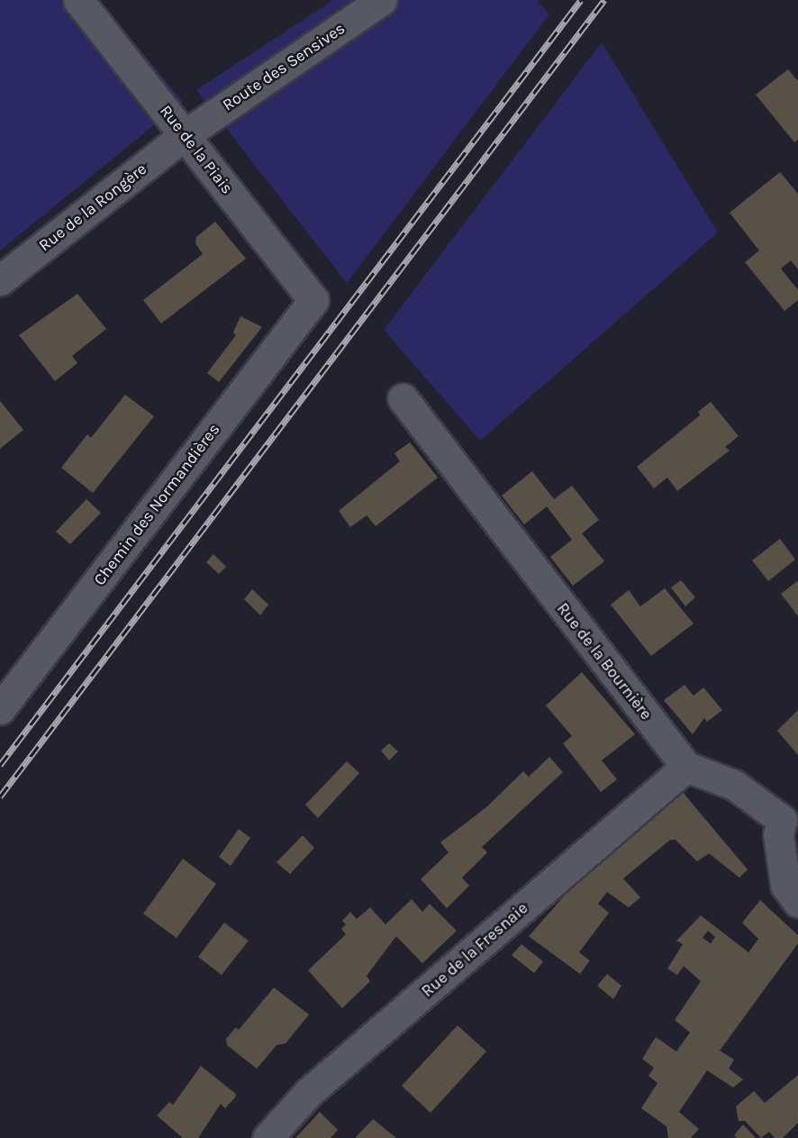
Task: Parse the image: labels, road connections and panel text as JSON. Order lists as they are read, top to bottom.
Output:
{
  "streets": {
    "street": [
      "Route des Sensives",
      "Rue de la Piais",
      "Rue de la Rongère",
      "Chemin des Normandières",
      "Rue de la Bournière",
      "Rue de la Fresnaie"
    ]
  },
  "crossings": [
    ["Route des Sensives", "Rue de la Piais"],
    ["Route des Sensives", "Rue de la Rongère"],
    ["Rue de la Piais", "Rue de la Rongère"],
    ["Rue de la Piais", "Chemin des Normandières"],
    ["Rue de la Bournière", "Rue de la Fresnaie"]
  ]
}
